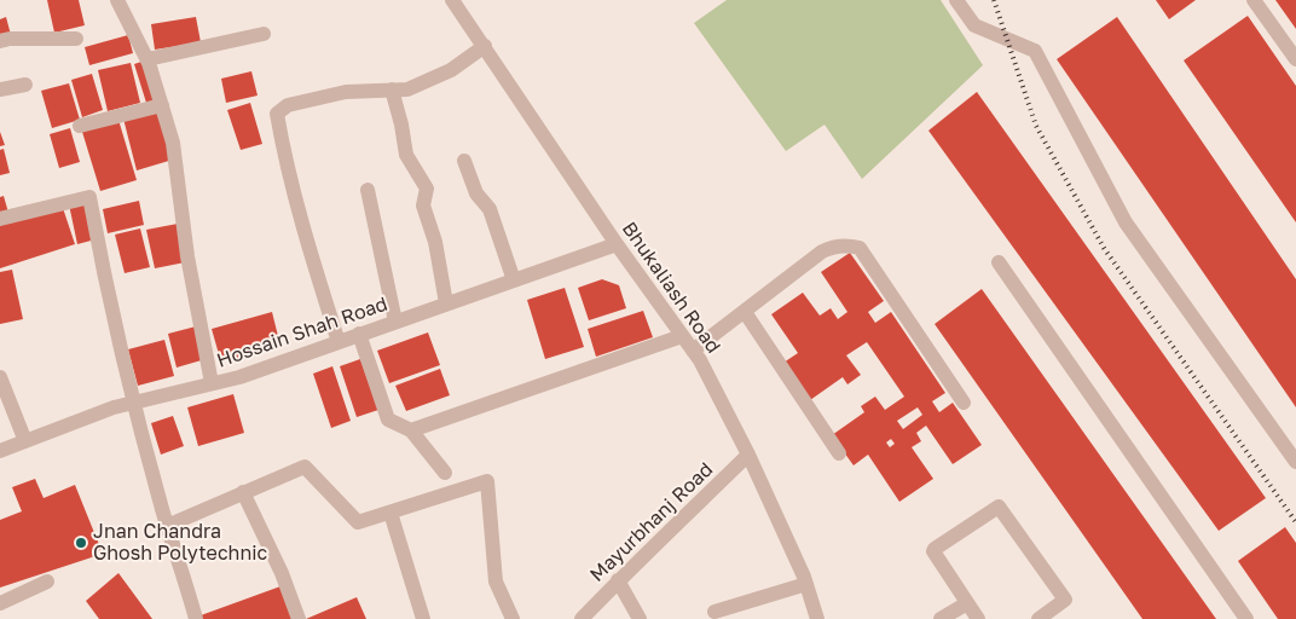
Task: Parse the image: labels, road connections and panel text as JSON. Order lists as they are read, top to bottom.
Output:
{
  "streets": {
    "street": ["Bhukaliash Road", "Hossain Shah Road", "Mayurbhanj Road"]
  },
  "crossings": [
    ["Bhukaliash Road", "Hossain Shah Road"],
    ["Bhukaliash Road", "Mayurbhanj Road"]
  ],
  "places": ["Jnan Chandra Ghosh Polytechnic"]
}
